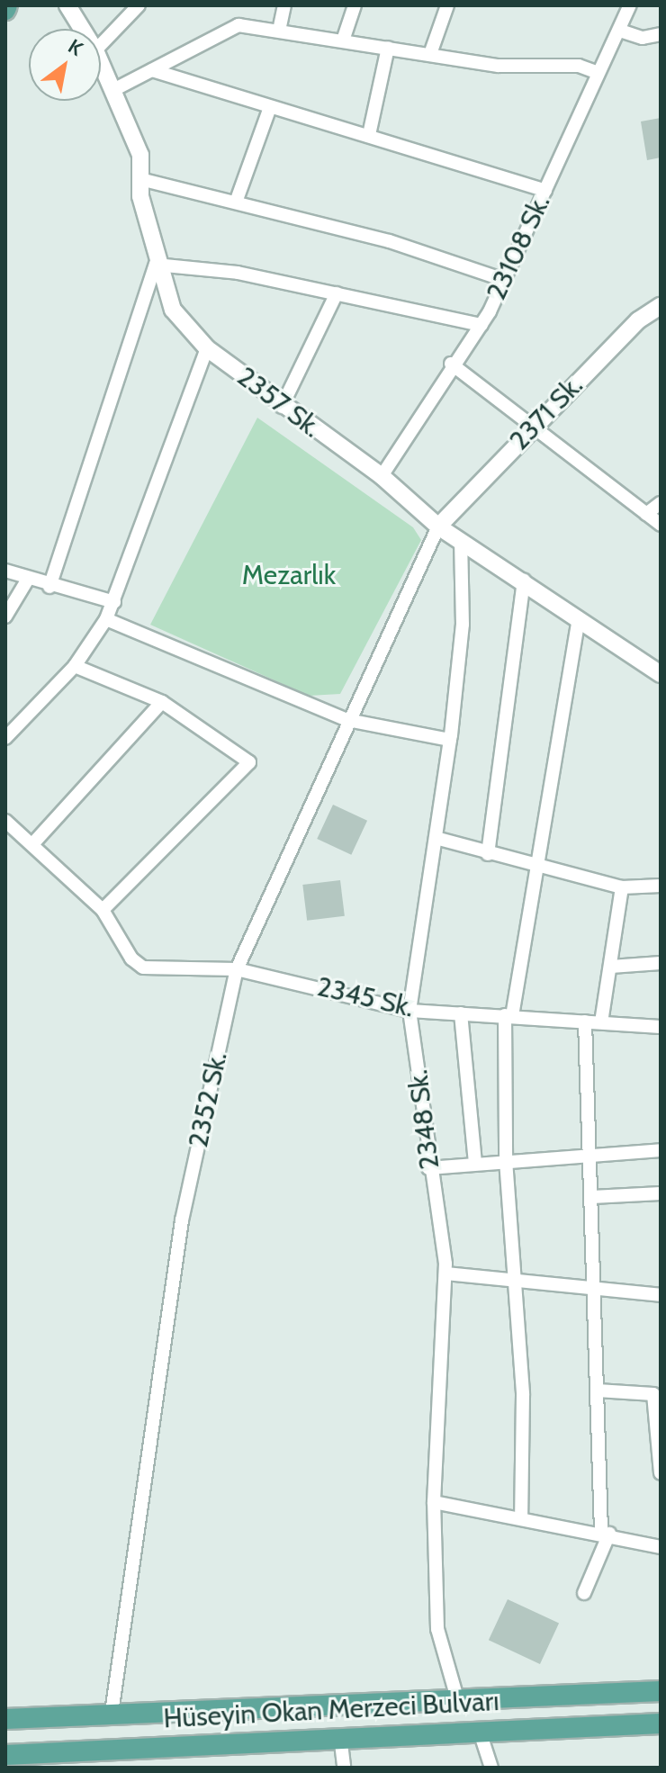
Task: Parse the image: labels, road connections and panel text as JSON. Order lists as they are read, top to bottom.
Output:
{
  "streets": {
    "main road": ["Hüseyin Okan Merzeci Bulvarı"],
    "street": [
      "23108 Sk.",
      "2357 Sk.",
      "2371 Sk.",
      "2345 Sk.",
      "2352 Sk.",
      "2348 Sk."
    ]
  },
  "crossings": [
    ["23108 Sk.", "2357 Sk."],
    ["2357 Sk.", "2371 Sk."],
    ["2357 Sk.", "2352 Sk."],
    ["2357 Sk.", "2348 Sk."],
    ["2371 Sk.", "2352 Sk."],
    ["2345 Sk.", "2352 Sk."],
    ["2345 Sk.", "2348 Sk."],
    ["2352 Sk.", "Hüseyin Okan Merzeci Bulvarı"],
    ["2348 Sk.", "Hüseyin Okan Merzeci Bulvarı"]
  ],
  "parks": ["Mezarlık"],
  "north": "top right"
}
